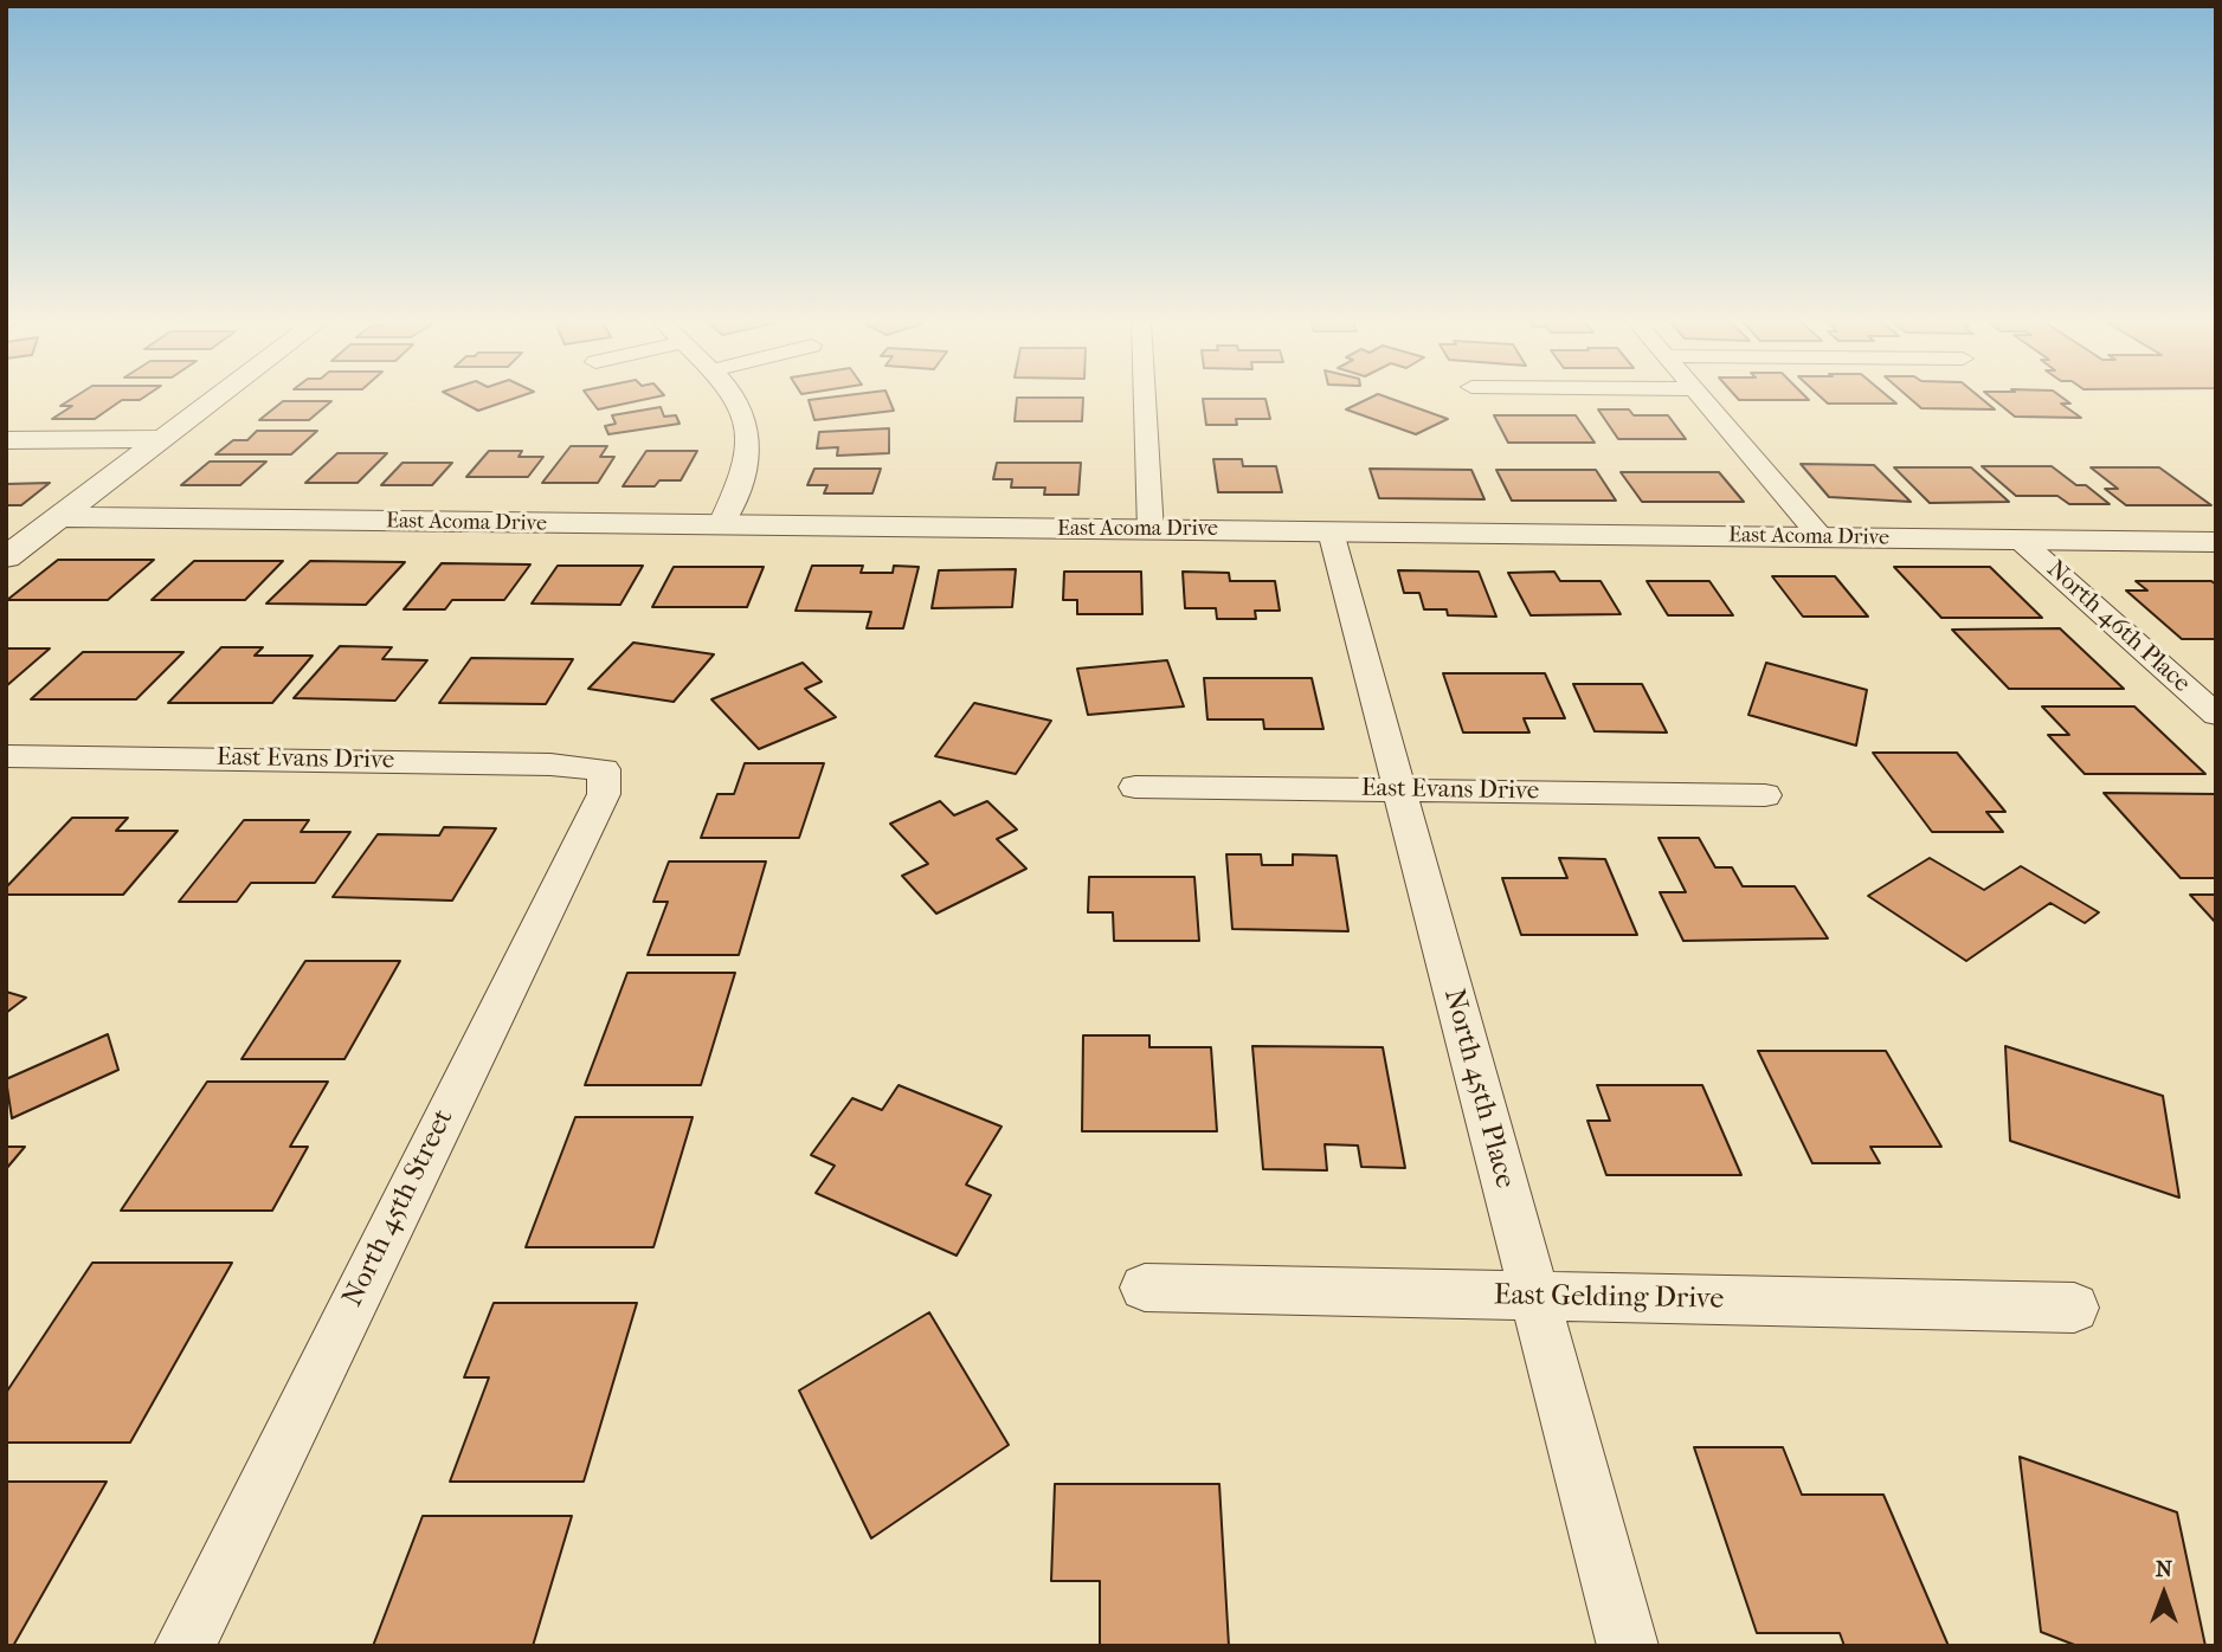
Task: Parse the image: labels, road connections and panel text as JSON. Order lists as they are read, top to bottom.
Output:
{
  "streets": {
    "street": [
      "East Acoma Drive",
      "North 46th Place",
      "East Evans Drive",
      "North 45th Place",
      "North 45th Street",
      "East Gelding Drive"
    ]
  },
  "crossings": [
    ["East Acoma Drive", "North 46th Place"],
    ["East Acoma Drive", "North 45th Place"],
    ["East Evans Drive", "North 45th Place"],
    ["East Evans Drive", "North 45th Street"],
    ["North 45th Place", "East Gelding Drive"]
  ],
  "north": "top"
}
